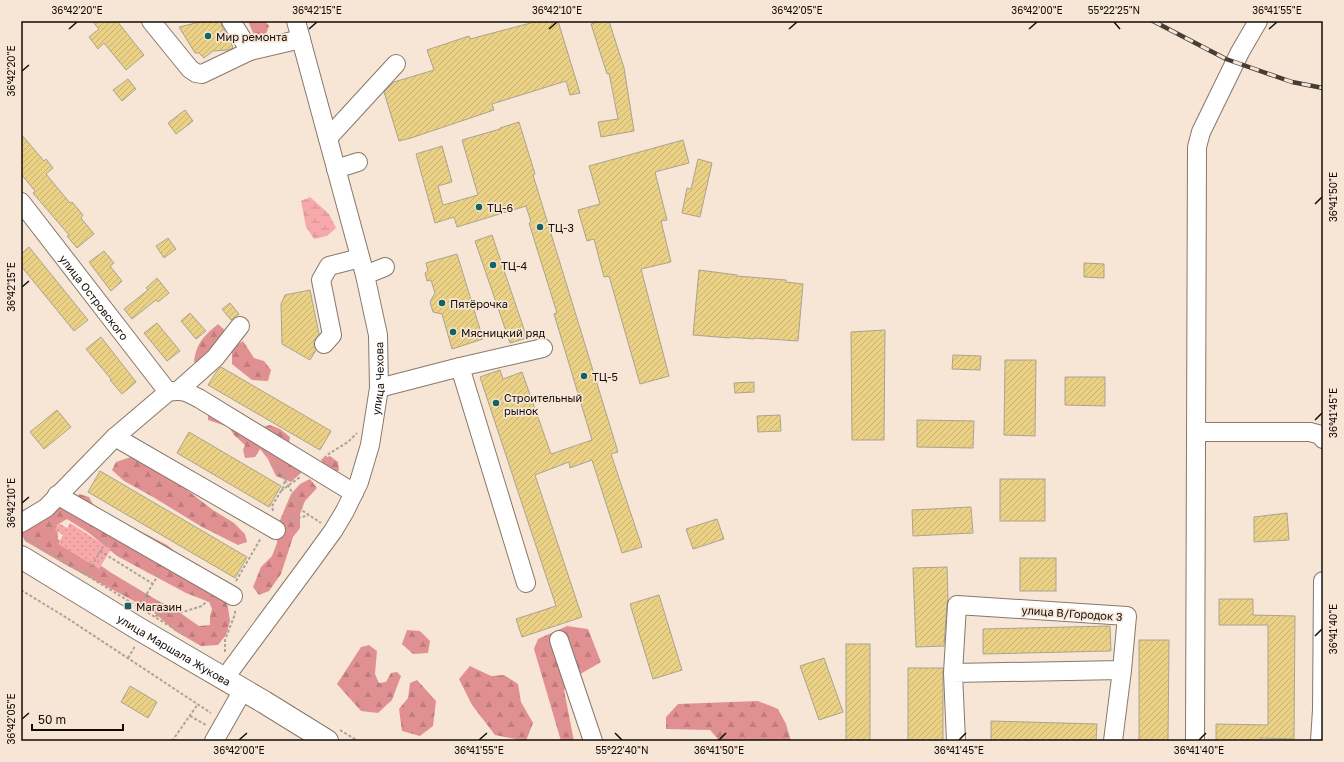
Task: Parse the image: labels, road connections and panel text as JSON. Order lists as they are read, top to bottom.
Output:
{
  "streets": {
    "main road": ["улица Маршала Жукова"],
    "street": ["улица Островского", "улица Чехова", "улица В/Городок 3"]
  },
  "crossings": [
    ["улица Чехова", "улица Маршала Жукова"]
  ],
  "places": {
    "other": [
      "Мир ремонта",
      "ТЦ-6",
      "ТЦ-3",
      "ТЦ-4",
      "Пятёрочка",
      "Мясницкий ряд",
      "ТЦ-5",
      "Строительный рынок"
    ],
    "transit": ["Магазин"]
  },
  "scale_bar": "50 m",
  "coordinates": [
    "36°42'20\"E",
    "36°42'15\"E",
    "36°42'10\"E",
    "36°42'05\"E",
    "36°42'00\"E",
    "55°22'25\"N",
    "36°41'55\"E",
    "36°41'50\"E",
    "36°41'45\"E",
    "36°41'40\"E",
    "55°22'40\"N"
  ]
}
